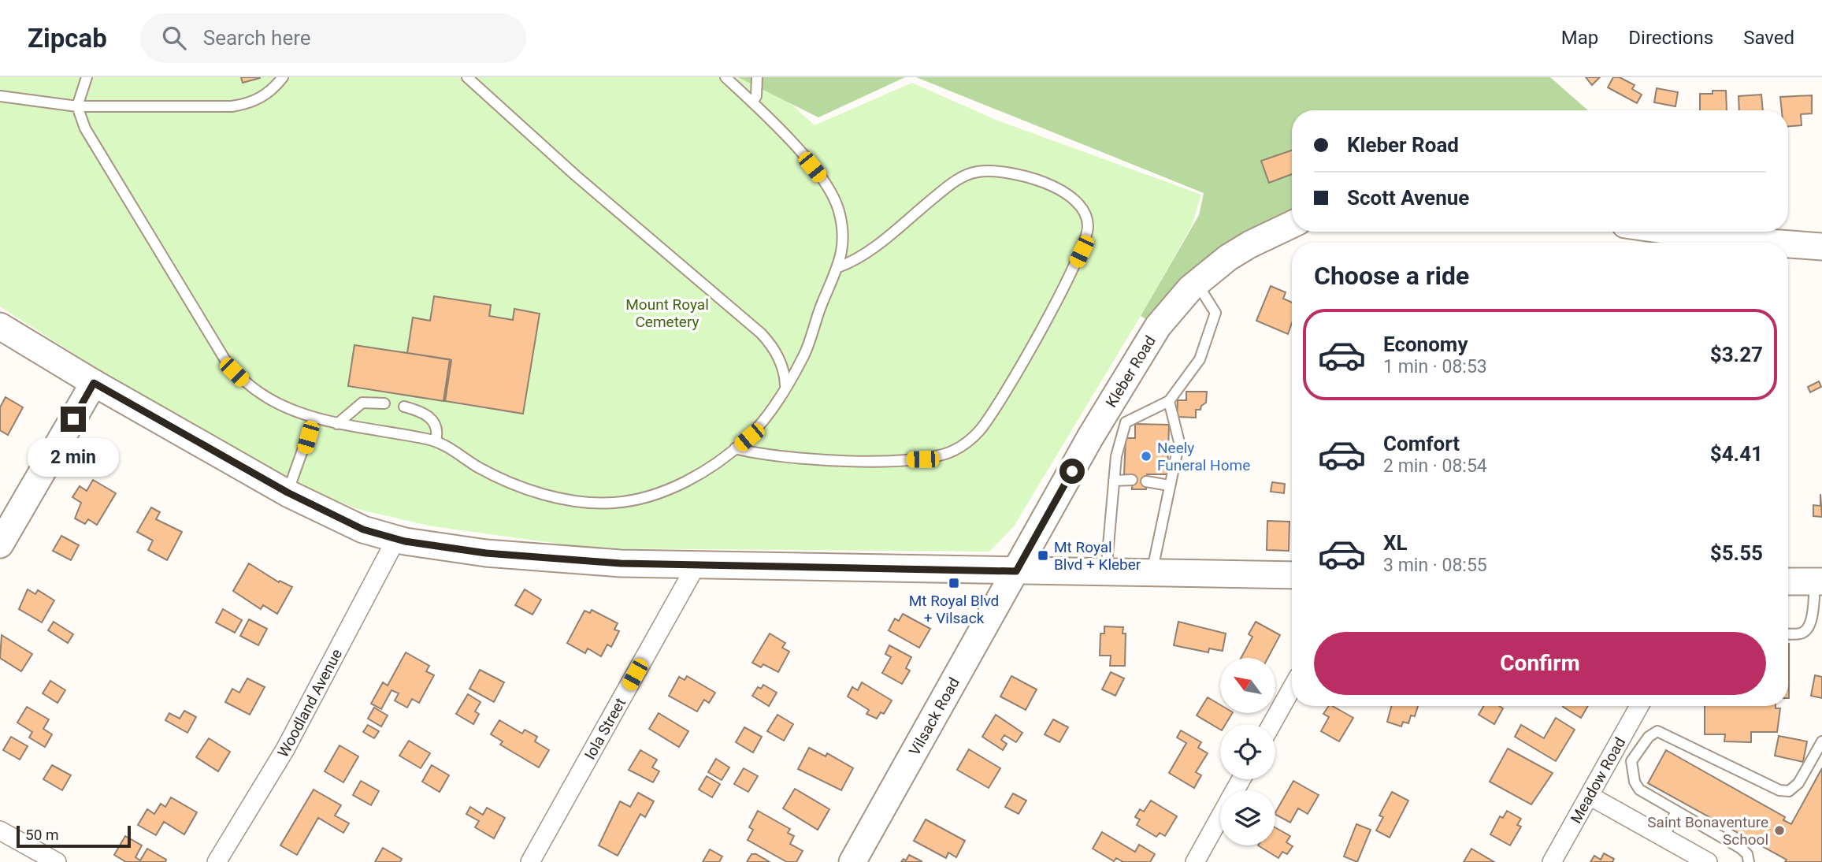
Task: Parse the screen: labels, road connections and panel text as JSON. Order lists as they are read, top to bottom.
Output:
{
  "streets": {
    "main road": ["Kleber Road", "Vilsack Road"],
    "street": ["Woodland Avenue", "Iola Street", "Meadow Road"]
  },
  "crossings": [
    ["Kleber Road", "Vilsack Road"]
  ],
  "parks": ["Mount Royal Cemetery"],
  "places": {
    "other": ["Neely Funeral Home", "Saint Bonaventure School"],
    "transit": ["Mt Royal Blvd + Kleber", "Mt Royal Blvd + Vilsack"]
  },
  "scale_bar": "50 m",
  "north": "top left",
  "page": {
    "header": "Zipcab",
    "search": "Search here",
    "nav": ["Map", "Directions", "Saved"],
    "banner": ["Kleber Road", "Scott Avenue"],
    "heading": "Choose a ride",
    "list": [
      {
        "name": "Economy",
        "note": "1 min · 08:53",
        "value": "$3.27"
      },
      {
        "name": "Comfort",
        "note": "2 min · 08:54",
        "value": "$4.41"
      },
      {
        "name": "XL",
        "note": "3 min · 08:55",
        "value": "$5.55"
      }
    ],
    "bubble": "2 min",
    "buttons": "Confirm",
    "scale": "50 m"
  }
}
